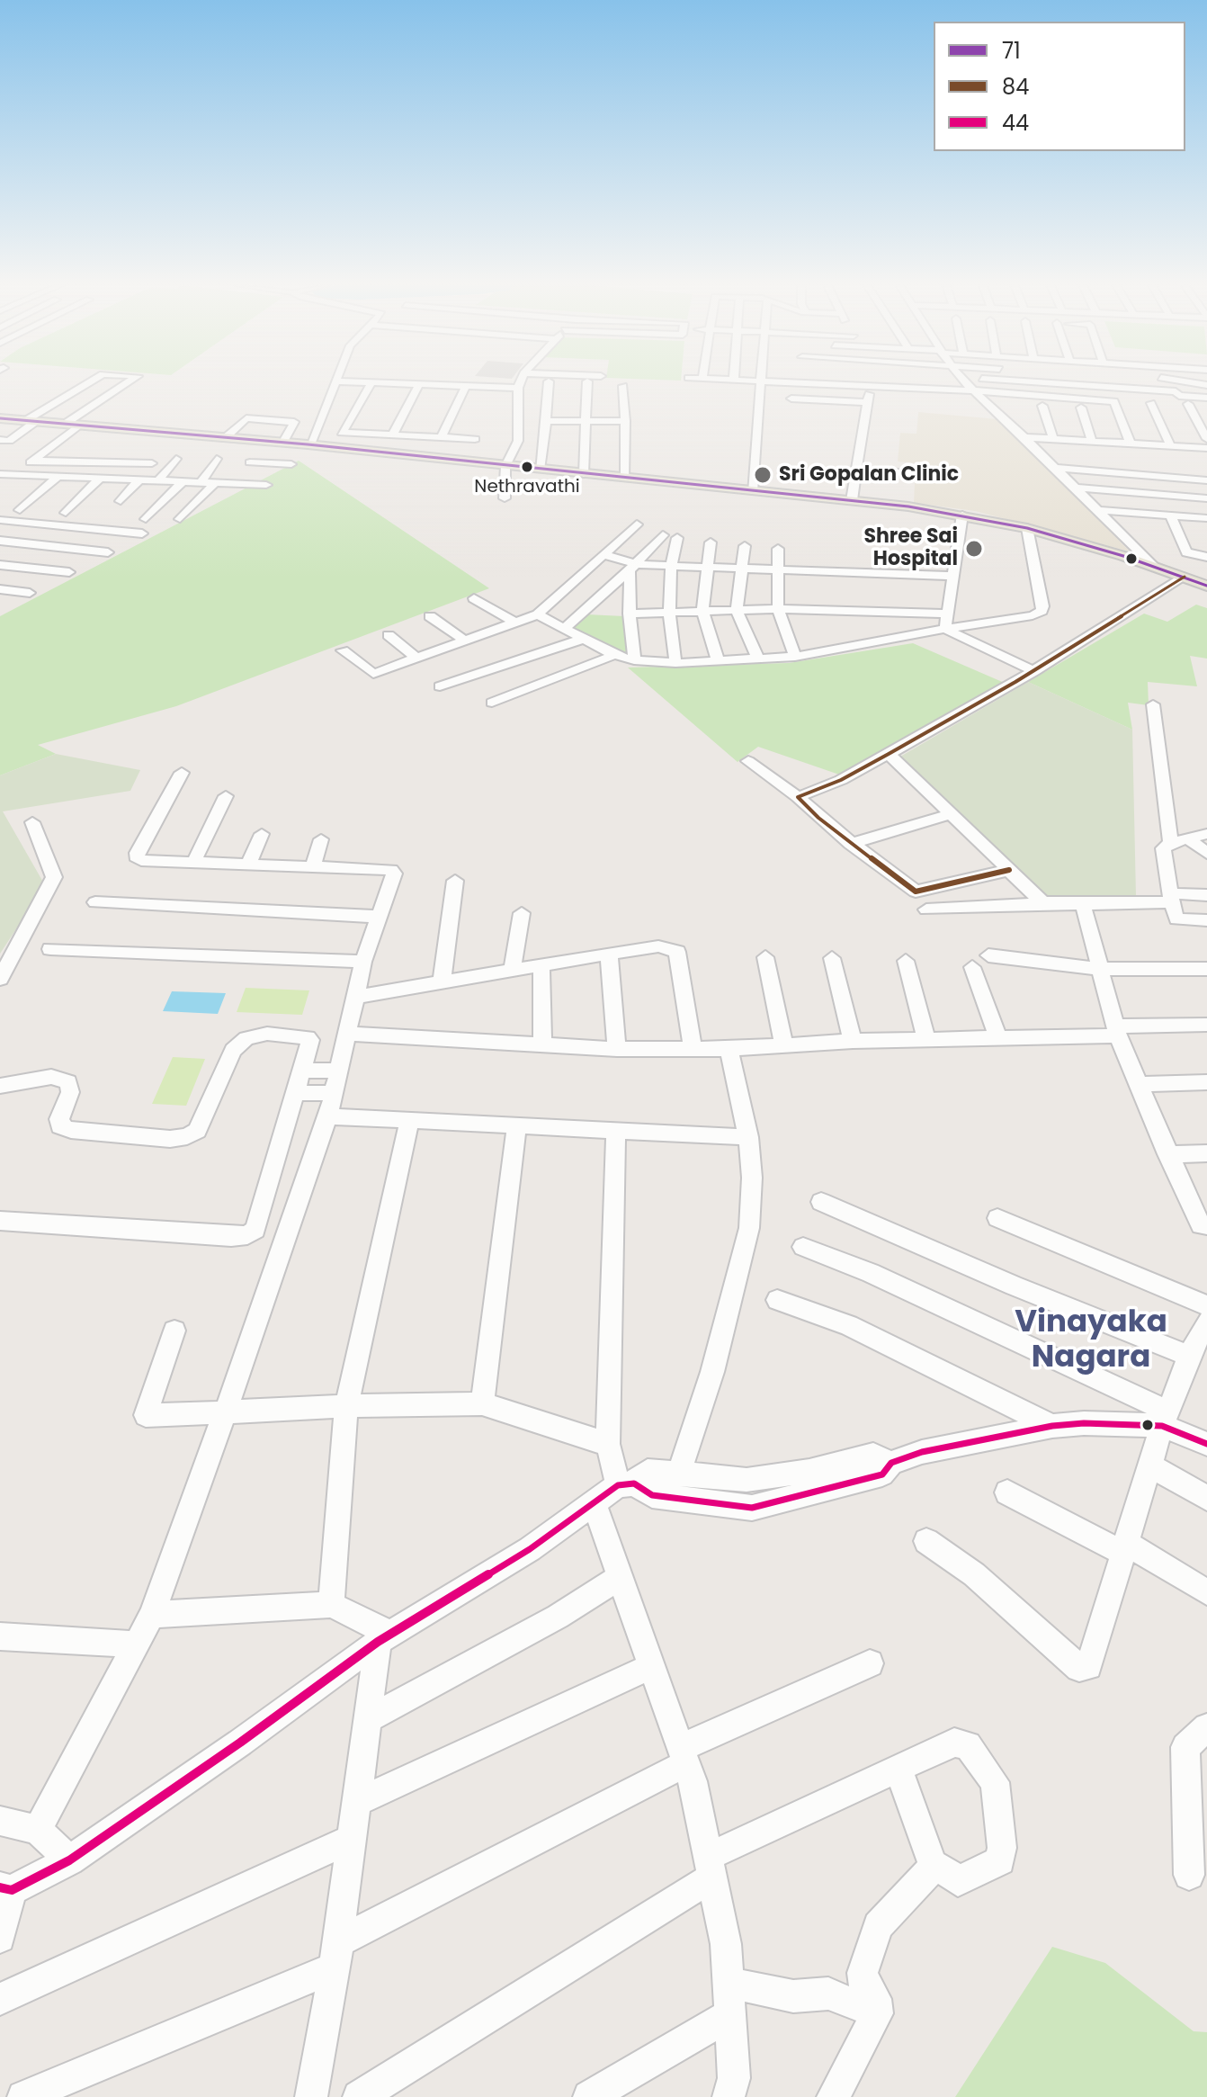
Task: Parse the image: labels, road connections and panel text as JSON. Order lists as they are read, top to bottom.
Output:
{
  "districts": ["Vinayaka Nagara"],
  "places": ["Nethravathi", "Sri Gopalan Clinic", "Shree Sai Hospital"],
  "lines": ["transit line 71", "transit line 84", "transit line 44"],
  "legend": ["71", "84", "44"]
}
